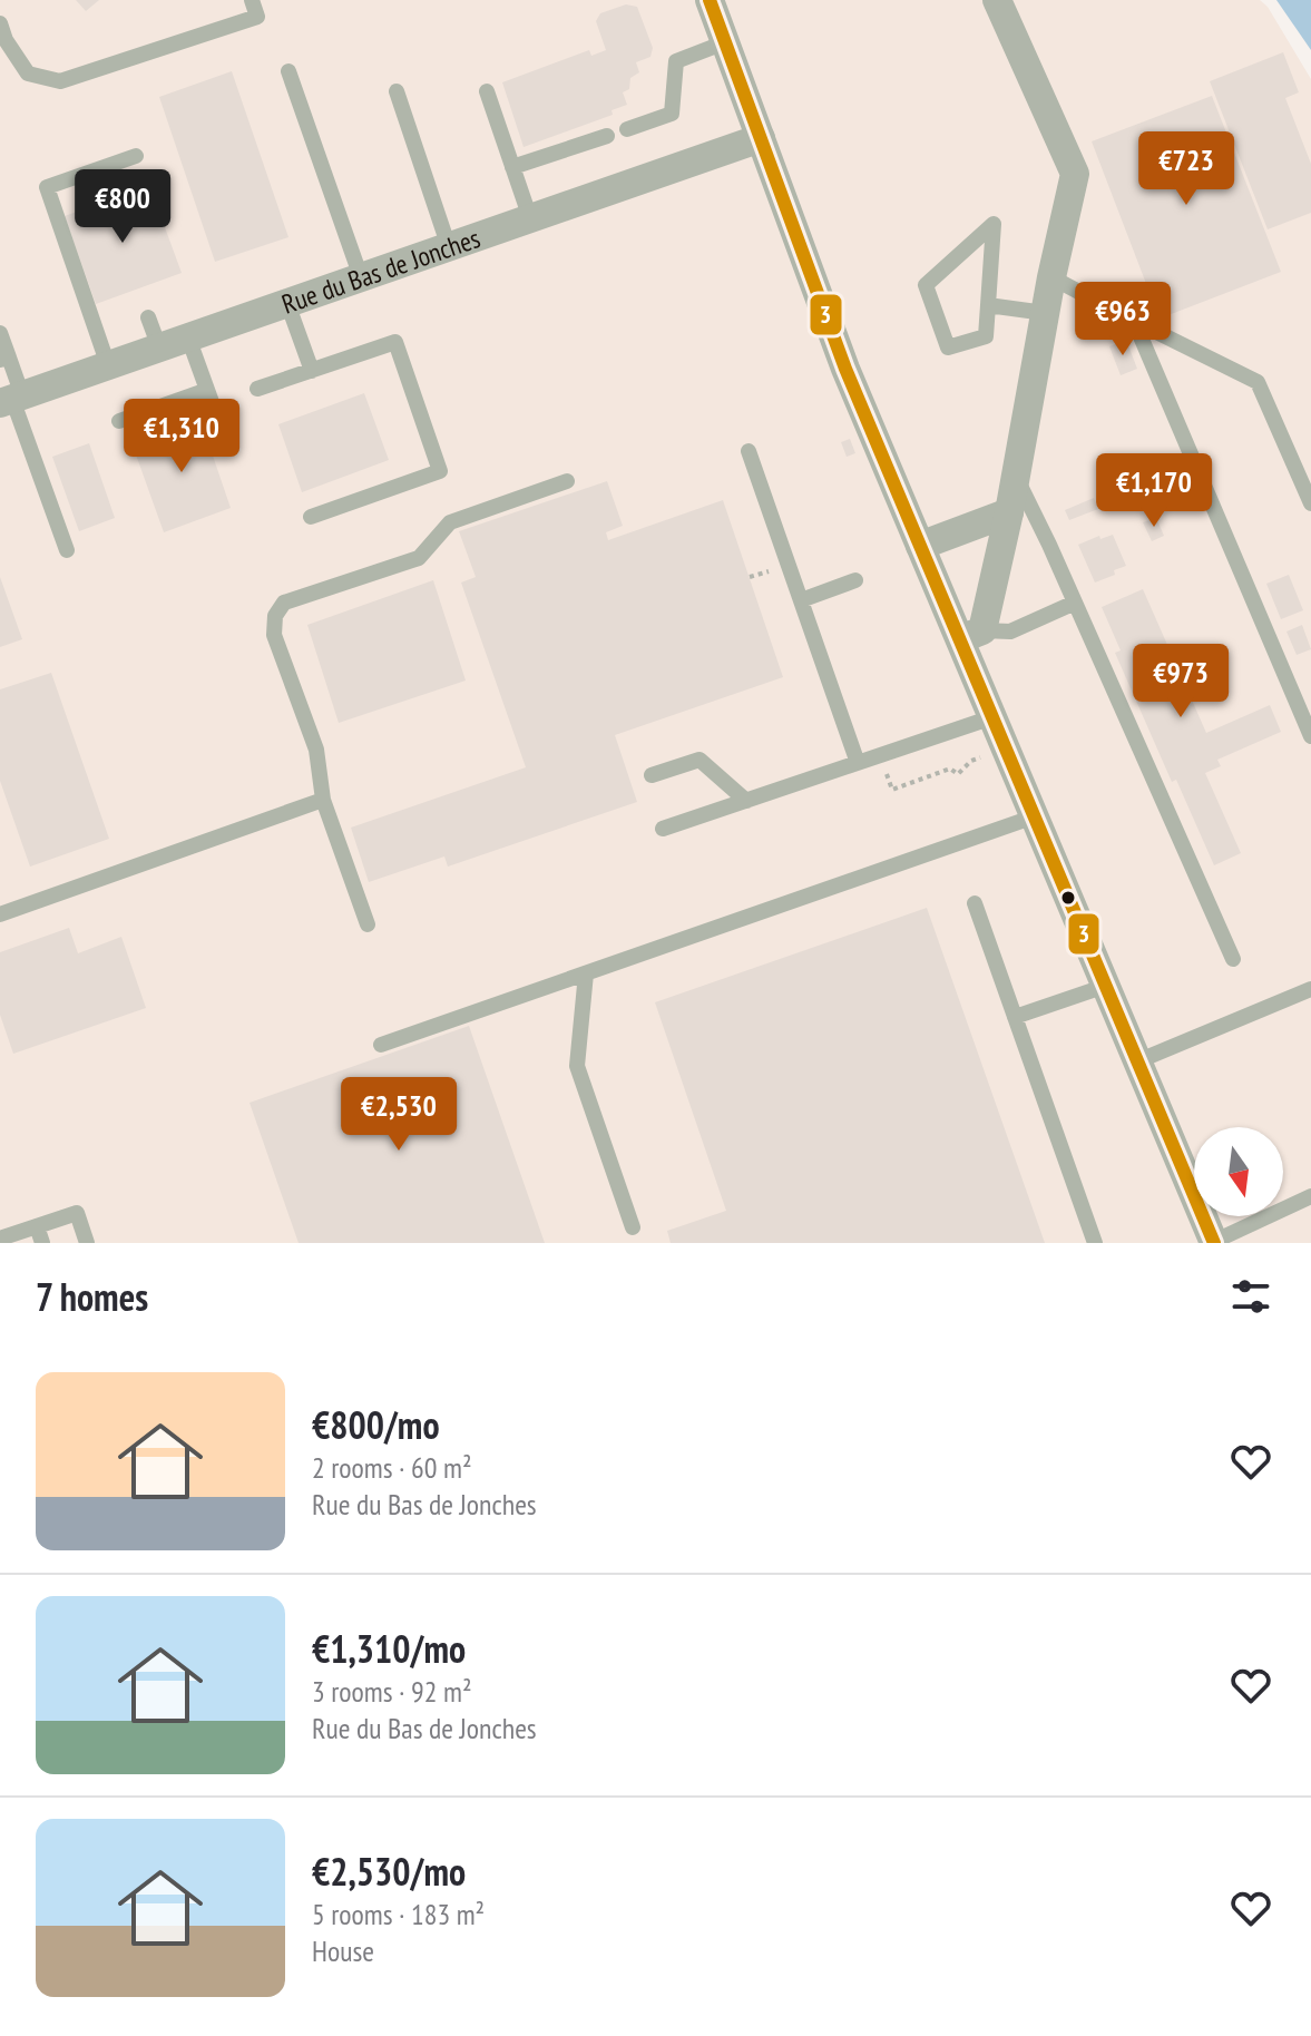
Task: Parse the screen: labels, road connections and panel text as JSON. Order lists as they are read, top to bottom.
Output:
{
  "streets": {
    "street": ["Rue du Bas de Jonches"]
  },
  "lines": ["transit line 3"],
  "north": "bottom",
  "page": {
    "price": [
      "€723",
      "€800",
      "€963",
      "€1,310",
      "€1,170",
      "€973",
      "€2,530"
    ],
    "heading": "7 homes",
    "list": [
      {
        "name": "€800/mo",
        "note": "2 rooms · 60 m² · Rue du Bas de Jonches"
      },
      {
        "name": "€1,310/mo",
        "note": "3 rooms · 92 m² · Rue du Bas de Jonches"
      },
      {
        "name": "€2,530/mo",
        "note": "5 rooms · 183 m² · House"
      }
    ]
  }
}
